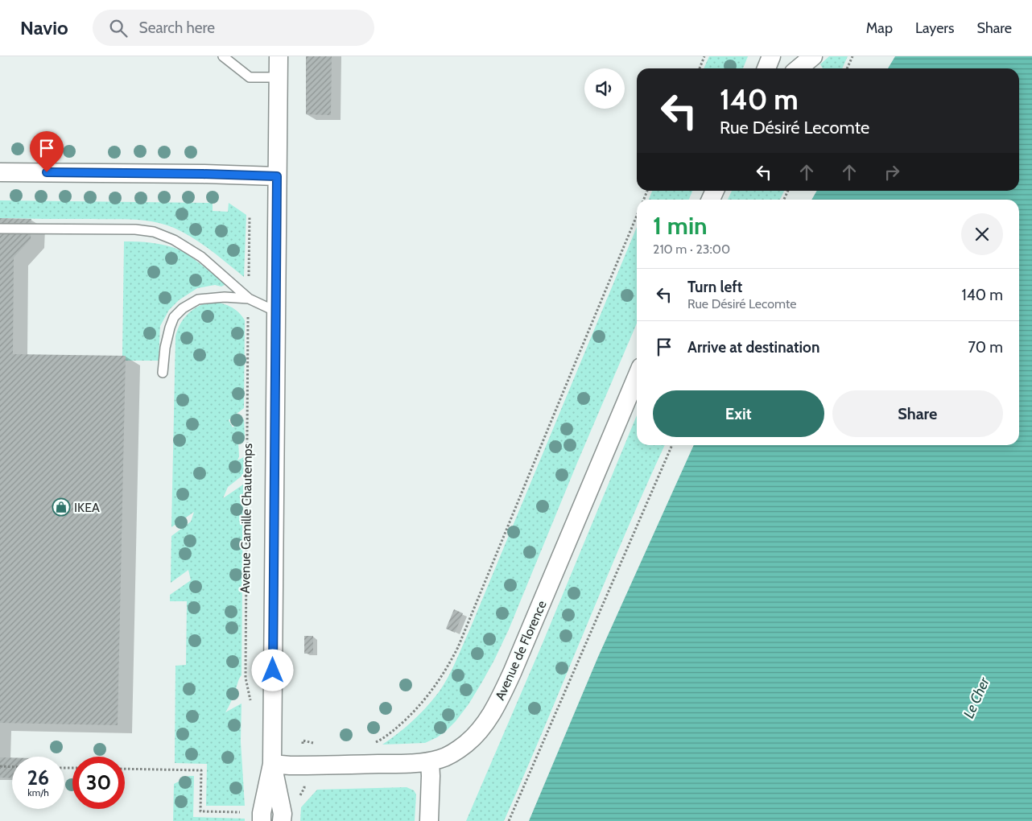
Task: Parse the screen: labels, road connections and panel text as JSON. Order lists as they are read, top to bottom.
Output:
{
  "streets": {
    "street": ["Avenue Camille Chautemps", "Avenue de Florence"]
  },
  "crossings": [
    ["Avenue Camille Chautemps", "Avenue de Florence"]
  ],
  "water": ["Le Cher"],
  "places": {
    "shop": ["IKEA"]
  },
  "page": {
    "header": "Navio",
    "search": "Search here",
    "nav": ["Map", "Layers", "Share"],
    "turn": ["140 m", "Rue Désiré Lecomte"],
    "heading": ["1 min", "210 m · 23:00"],
    "list": [
      {
        "name": "Turn left",
        "note": "Rue Désiré Lecomte",
        "value": "140 m"
      },
      {
        "name": "Arrive at destination",
        "value": "70 m"
      }
    ],
    "buttons": ["Exit", "Share"],
    "speed": "26 km/h",
    "limit": "30"
  }
}
